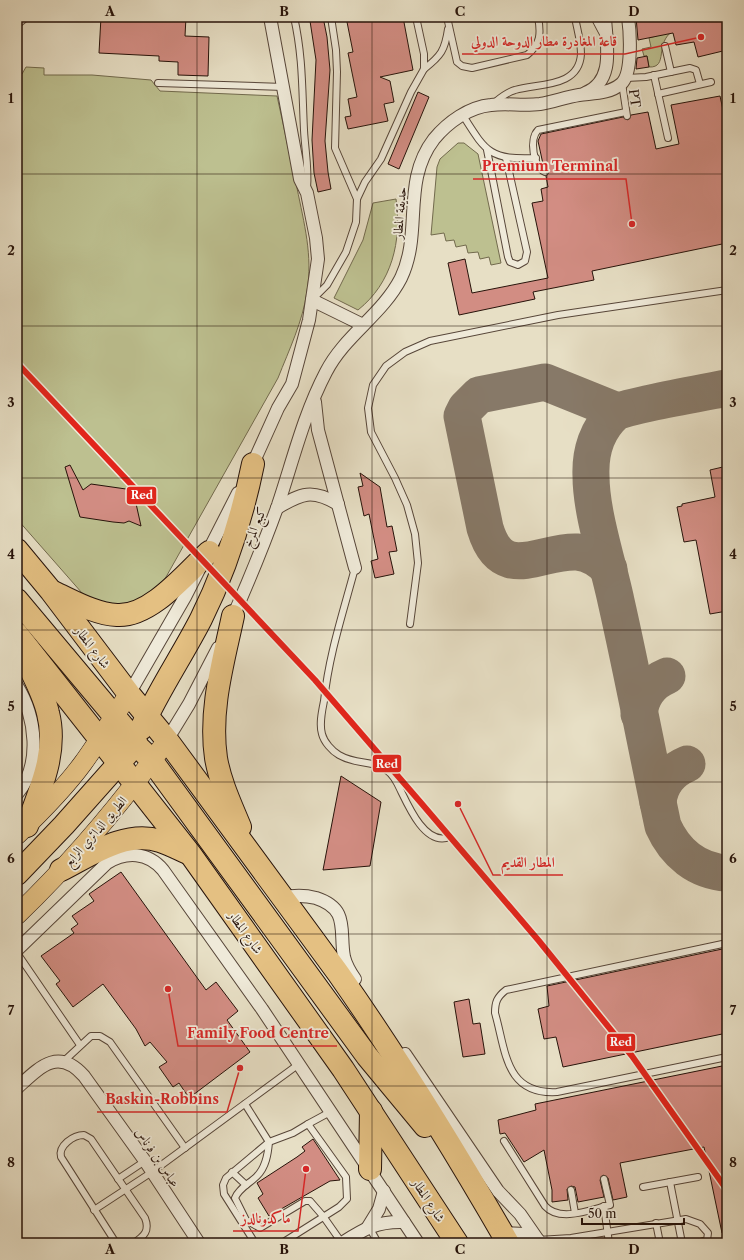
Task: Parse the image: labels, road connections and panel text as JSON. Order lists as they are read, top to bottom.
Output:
{
  "streets": {
    "highway": ["شارع المطار"],
    "main road": ["الطريق الدائري الرابع"],
    "street": ["حديقة المطار", "كبع المرخ", "عباس بن فرناس"],
    "lane": ["PT"]
  },
  "crossings": [
    ["PT", "حديقة المطار"],
    ["حديقة المطار", "كبع المرخ"],
    ["كبع المرخ", "شارع المطار"],
    ["كبع المرخ", "الطريق الدائري الرابع"],
    ["شارع المطار", "الطريق الدائري الرابع"]
  ],
  "places": [
    "قاعة المغادرة مطار الدوحة الدولي",
    "Premium Terminal",
    "المطار القديم",
    "Family Food Centre",
    "Baskin-Robbins",
    "ماكدونالدز"
  ],
  "lines": ["transit line Red"],
  "scale_bar": "50 m",
  "grid": {
    "columns": [
      "A",
      "B",
      "C",
      "D"
    ],
    "rows": [
      "1",
      "2",
      "3",
      "4",
      "5",
      "6",
      "7",
      "8"
    ]
  }
}
